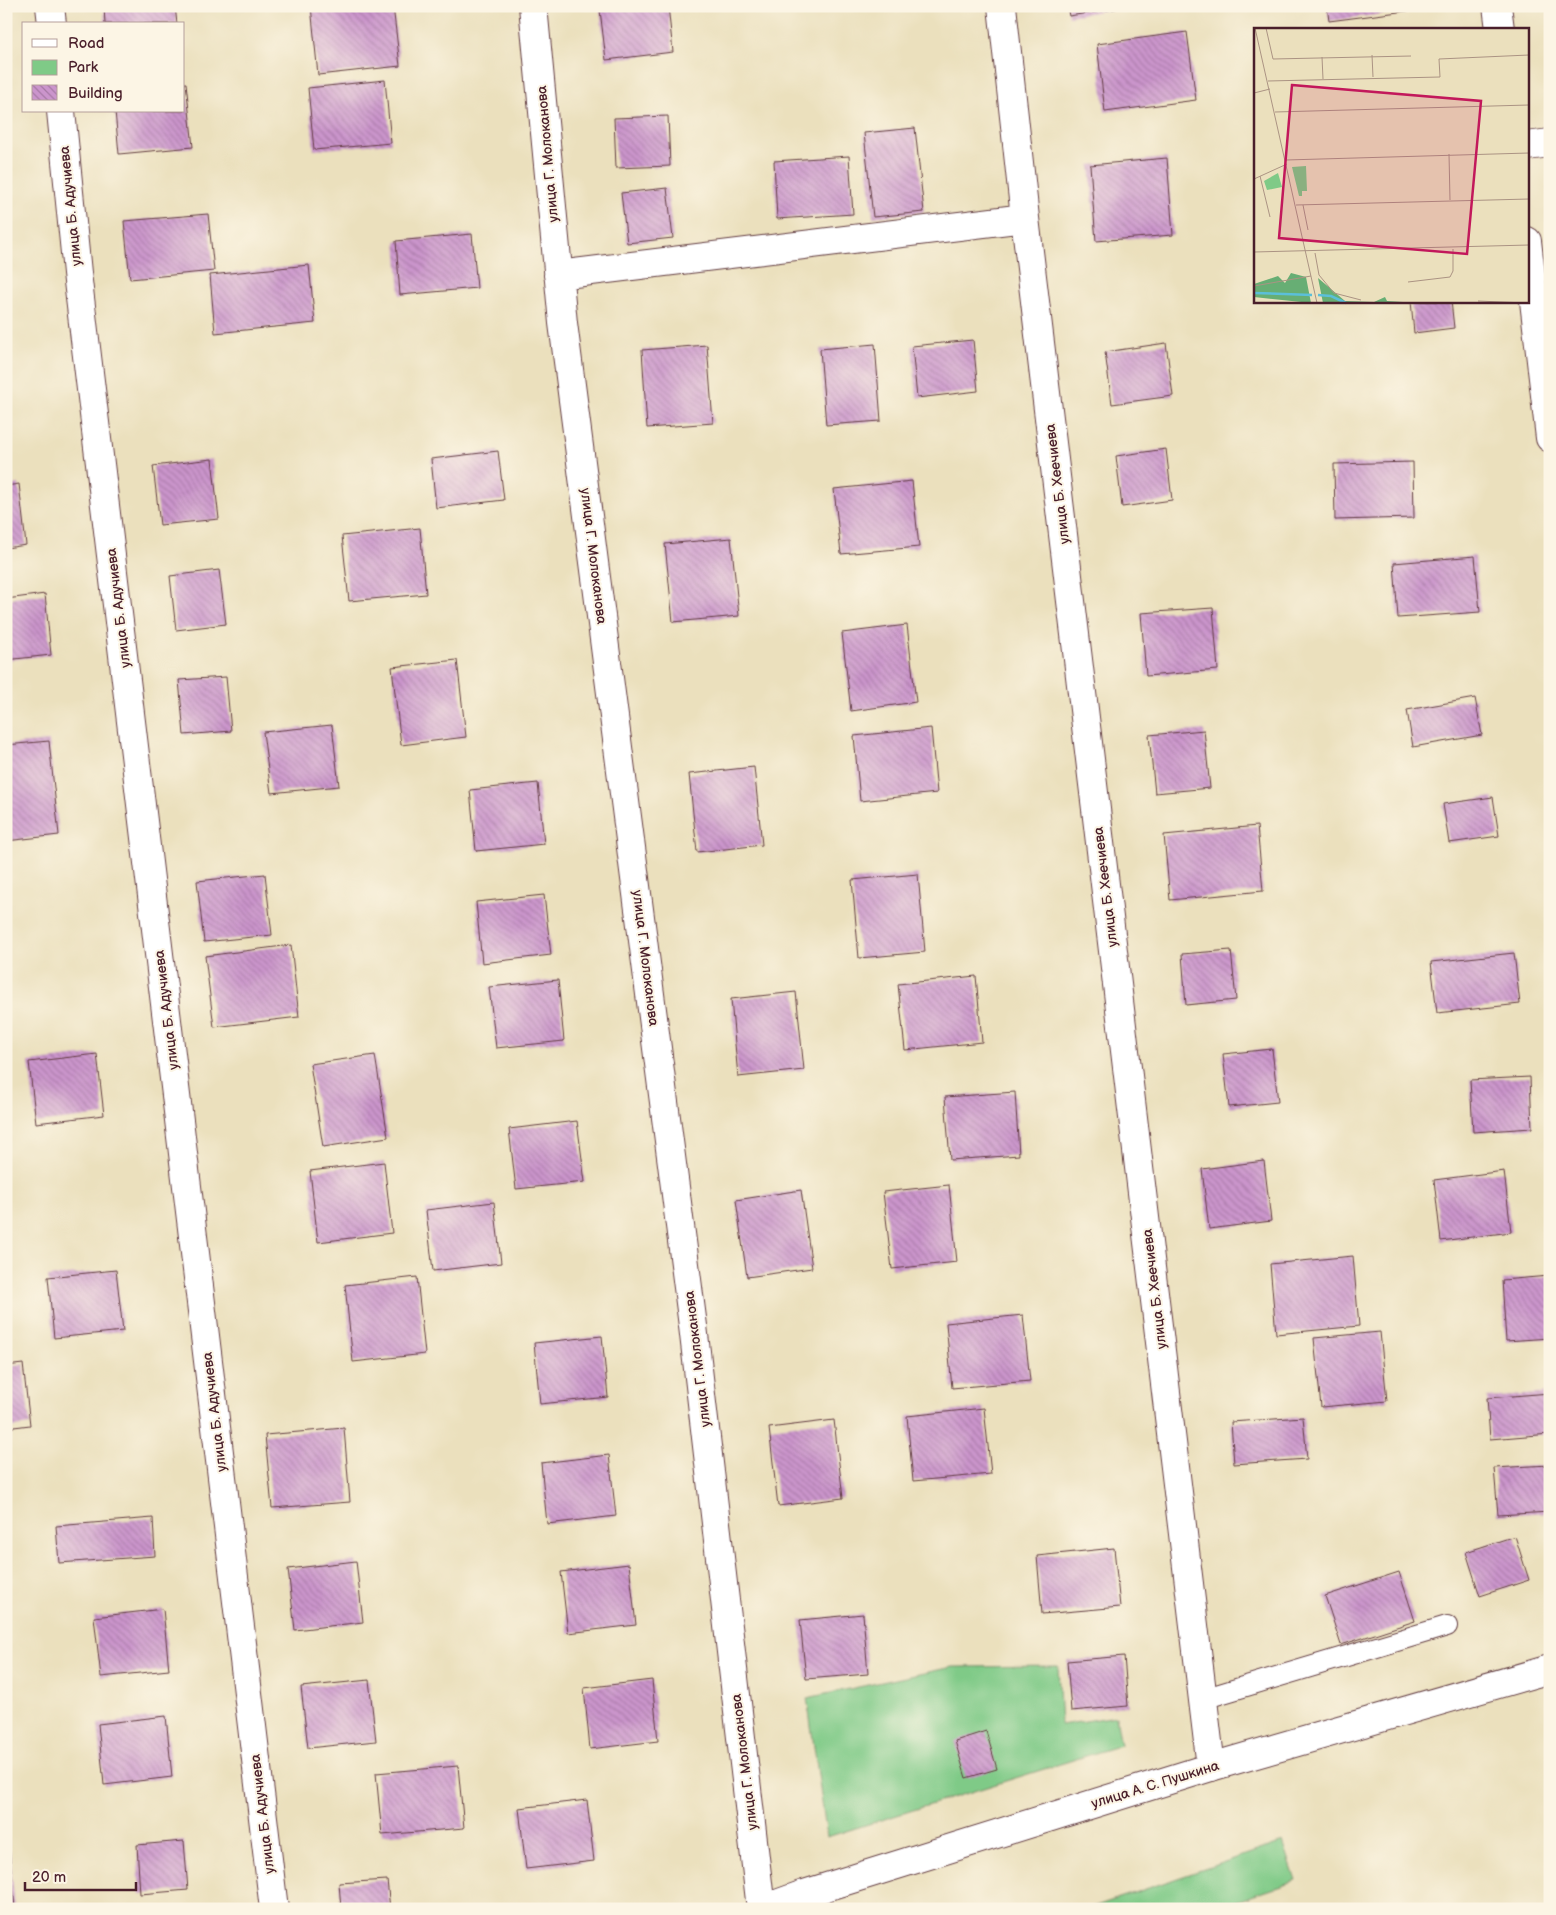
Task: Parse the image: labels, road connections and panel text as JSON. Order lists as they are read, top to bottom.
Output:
{
  "streets": {
    "street": [
      "улица Г. Молоканова",
      "улица Б. Адучиева",
      "улица Б. Хеечиева",
      "улица А. С. Пушкина"
    ]
  },
  "crossings": [
    ["улица Г. Молоканова", "улица А. С. Пушкина"],
    ["улица Б. Хеечиева", "улица А. С. Пушкина"]
  ],
  "legend": ["Road", "Park", "Building"],
  "scale_bar": "20 m"
}
